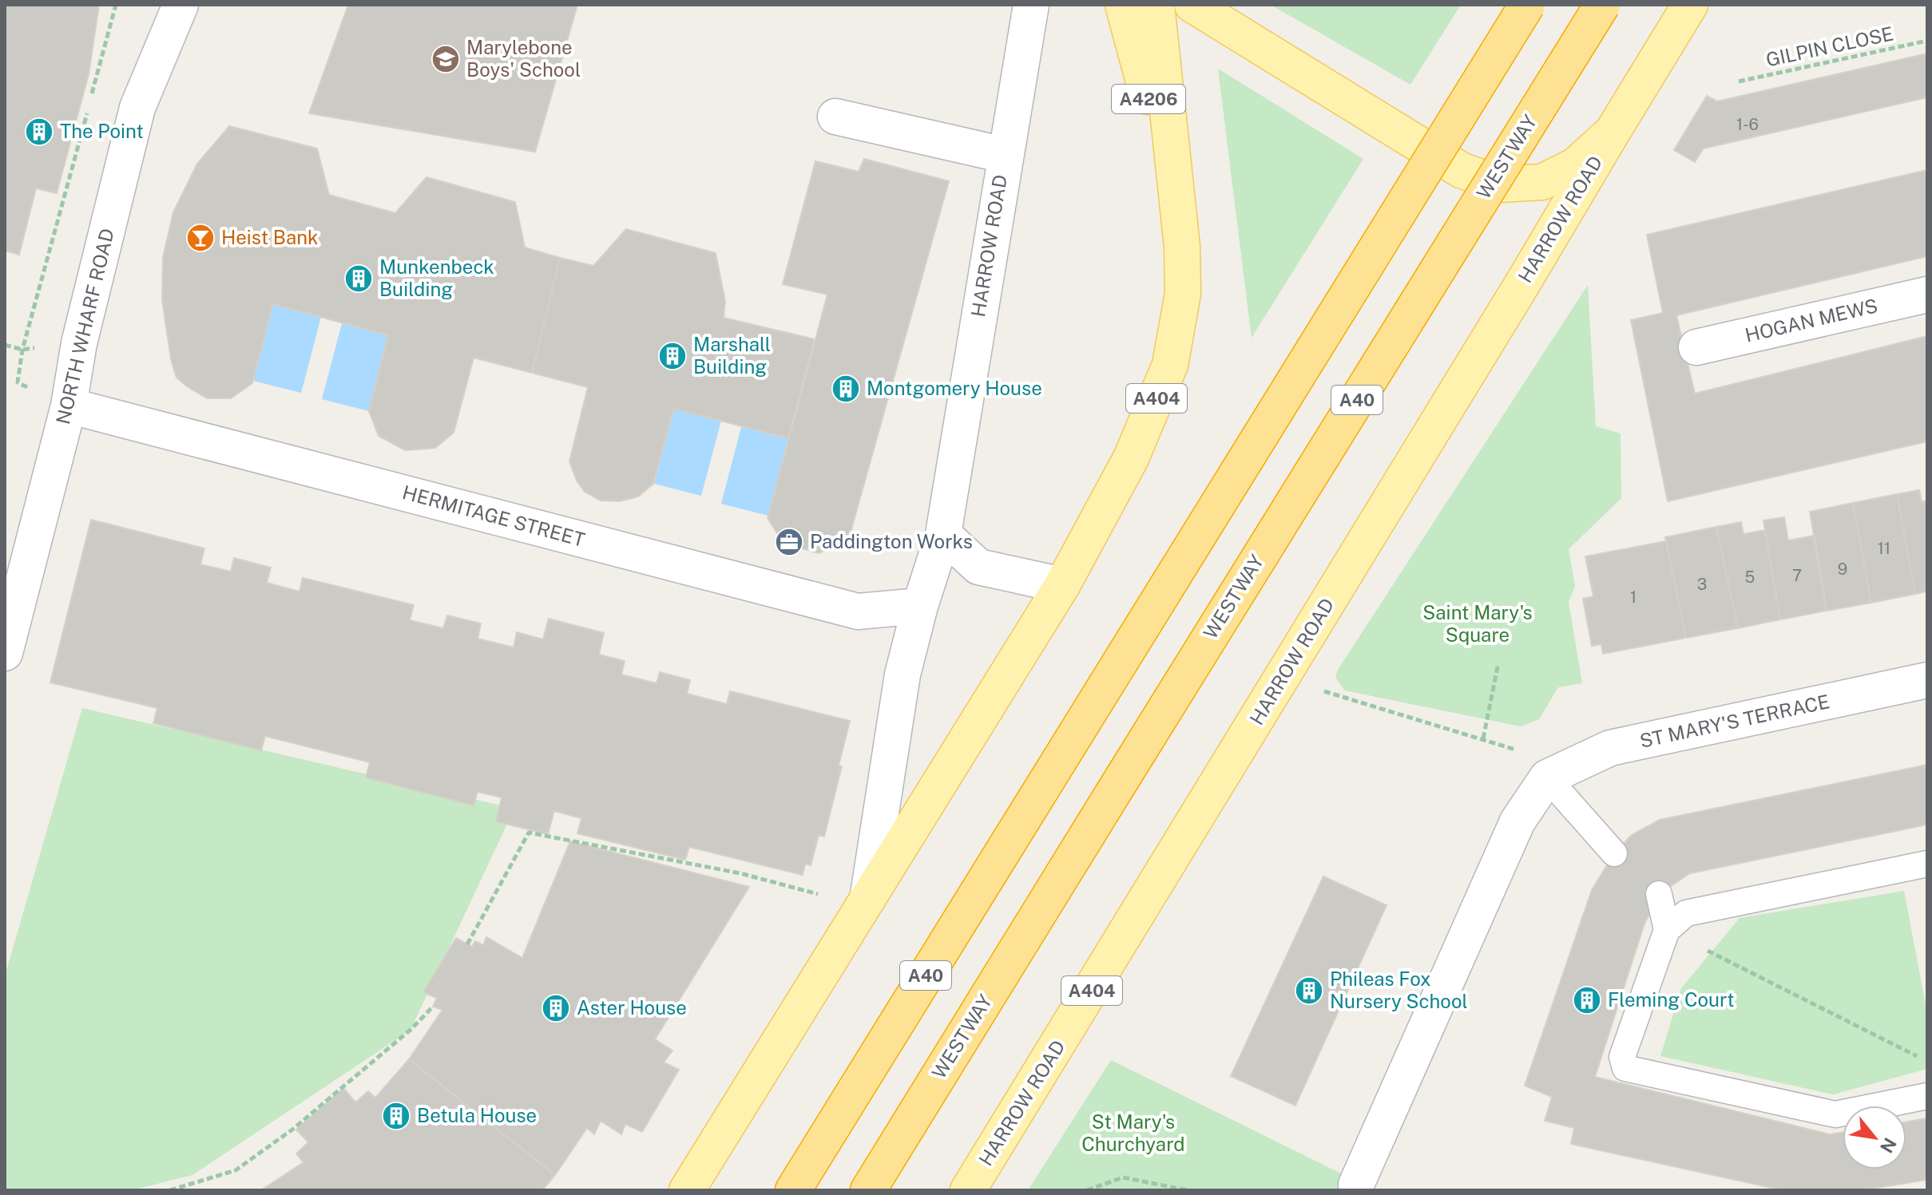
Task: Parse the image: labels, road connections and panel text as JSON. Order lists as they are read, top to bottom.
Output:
{
  "streets": {
    "highway": ["WESTWAY", "A40"],
    "main road": ["A4206", "HARROW ROAD", "A404"],
    "street": [
      "HOGAN MEWS",
      "NORTH WHARF ROAD",
      "HERMITAGE STREET",
      "ST MARY'S TERRACE"
    ],
    "path": ["GILPIN CLOSE"]
  },
  "crossings": [
    ["A4206", "HARROW ROAD"],
    ["A4206", "A404"],
    ["HARROW ROAD", "A404"],
    ["HARROW ROAD", "HERMITAGE STREET"],
    ["NORTH WHARF ROAD", "HERMITAGE STREET"]
  ],
  "parks": ["Saint Mary's Square", "St Mary's Churchyard"],
  "places": {
    "school or university": ["Marylebone Boys' School"],
    "building": [
      "The Point",
      "Munkenbeck Building",
      "Marshall Building",
      "Montgomery House",
      "Phileas Fox Nursery School",
      "Fleming Court",
      "Aster House",
      "Betula House"
    ],
    "bar": ["Heist Bank"],
    "office": ["Paddington Works"]
  },
  "house_numbers": [
    "1-6",
    "11",
    "9",
    "7",
    "5",
    "3",
    "1"
  ],
  "north": "bottom right"
}
